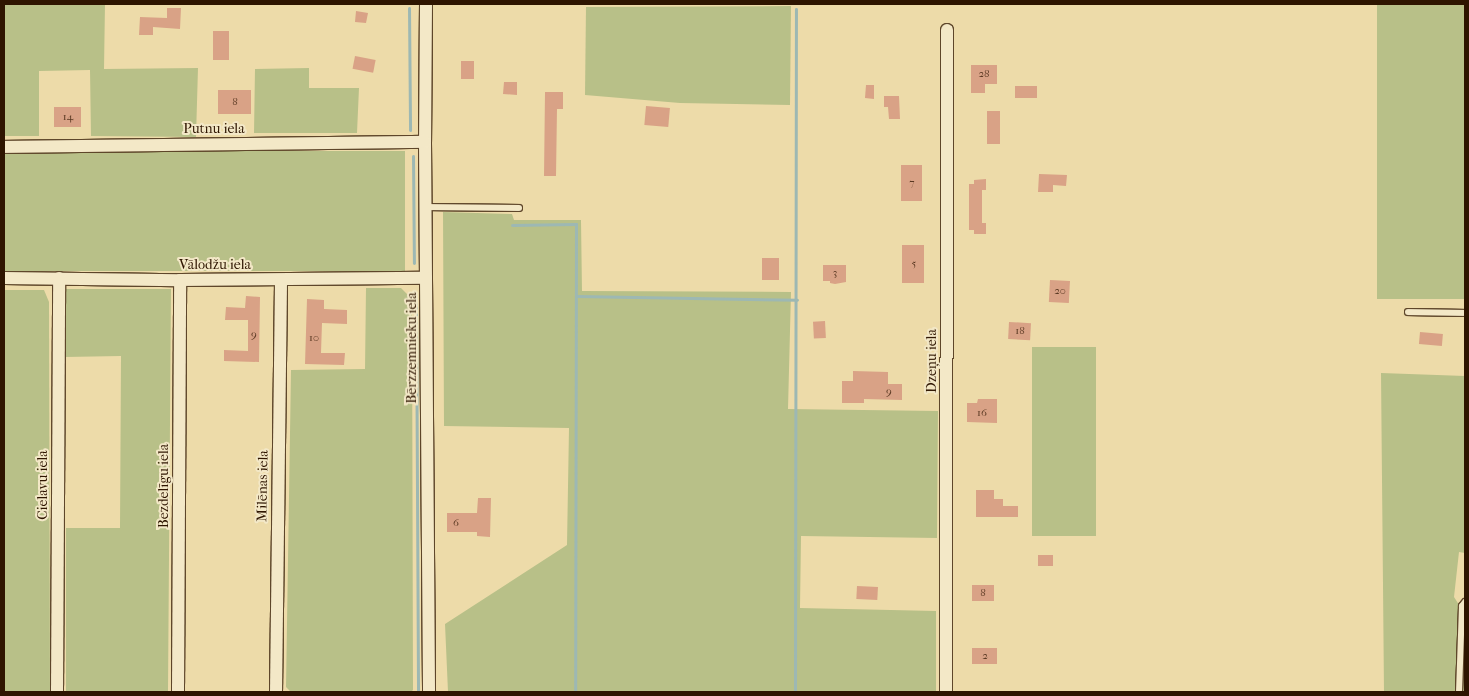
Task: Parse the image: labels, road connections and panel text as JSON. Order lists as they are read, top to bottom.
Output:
{
  "streets": {
    "street": [
      "Putnu iela",
      "Vālodžu iela",
      "Bērzzemnieku iela",
      "Dzeņu iela",
      "Cielavu iela",
      "Bezdelīgu iela",
      "Milēnas iela"
    ]
  },
  "crossings": [
    ["Putnu iela", "Bērzzemnieku iela"],
    ["Vālodžu iela", "Bērzzemnieku iela"],
    ["Vālodžu iela", "Cielavu iela"],
    ["Vālodžu iela", "Bezdelīgu iela"],
    ["Vālodžu iela", "Milēnas iela"]
  ],
  "house_numbers": [
    "28",
    "8",
    "14",
    "7",
    "5",
    "3",
    "20",
    "18",
    "9",
    "10",
    "9",
    "16",
    "6",
    "8",
    "2"
  ]
}
